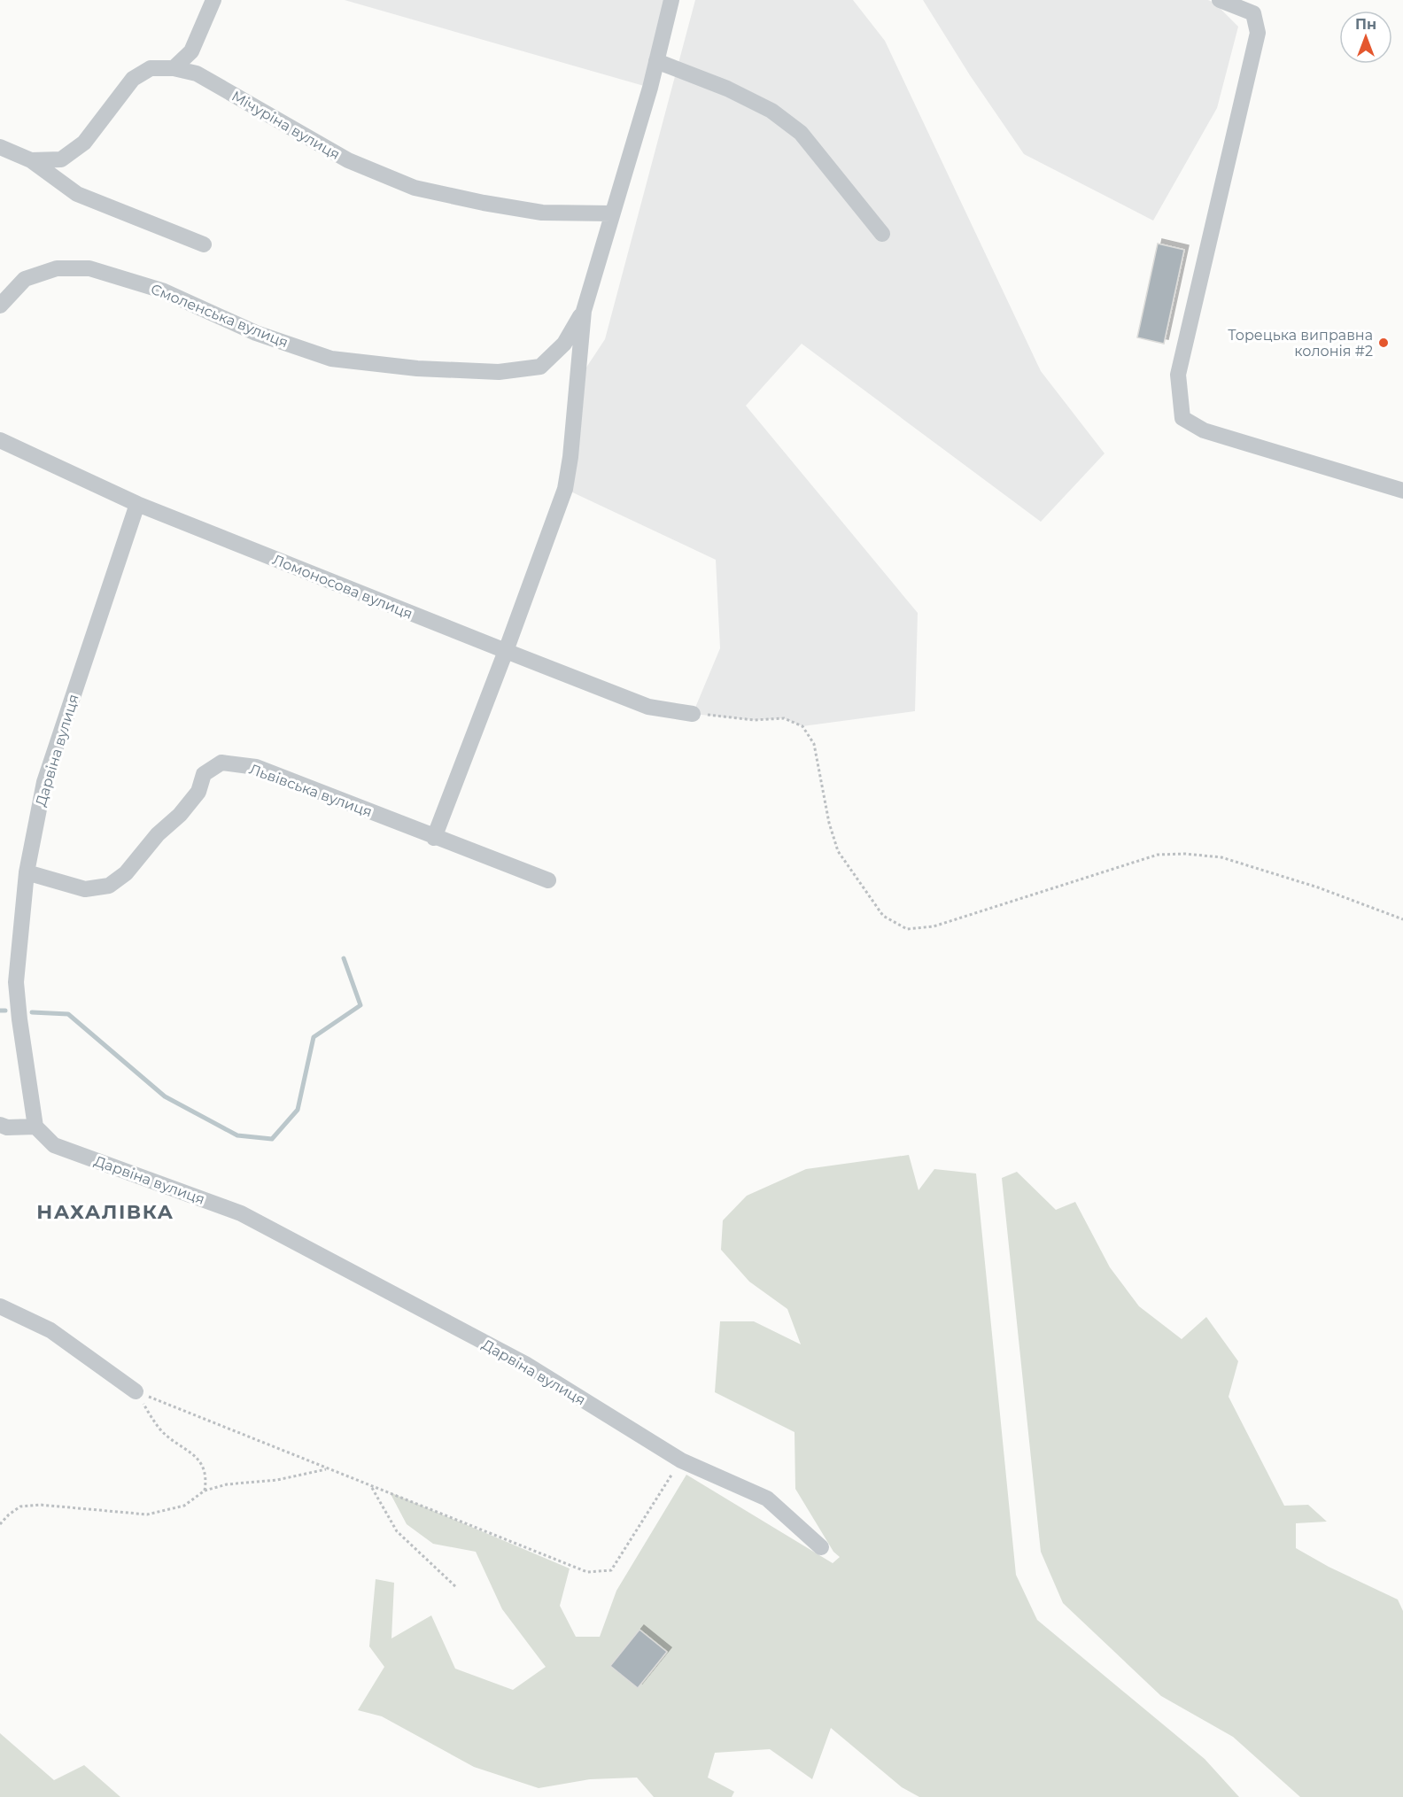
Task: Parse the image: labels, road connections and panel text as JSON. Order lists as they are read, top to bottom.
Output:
{
  "streets": {
    "street": [
      "Мічуріна вулиця",
      "Смоленська вулиця",
      "Ломоносова вулиця",
      "Дарвіна вулиця",
      "Львівська вулиця"
    ]
  },
  "crossings": [
    ["Ломоносова вулиця", "Дарвіна вулиця"],
    ["Дарвіна вулиця", "Львівська вулиця"]
  ],
  "districts": ["НАХАЛІВКА"],
  "places": ["Торецька виправна колонія #2"],
  "north": "top"
}
